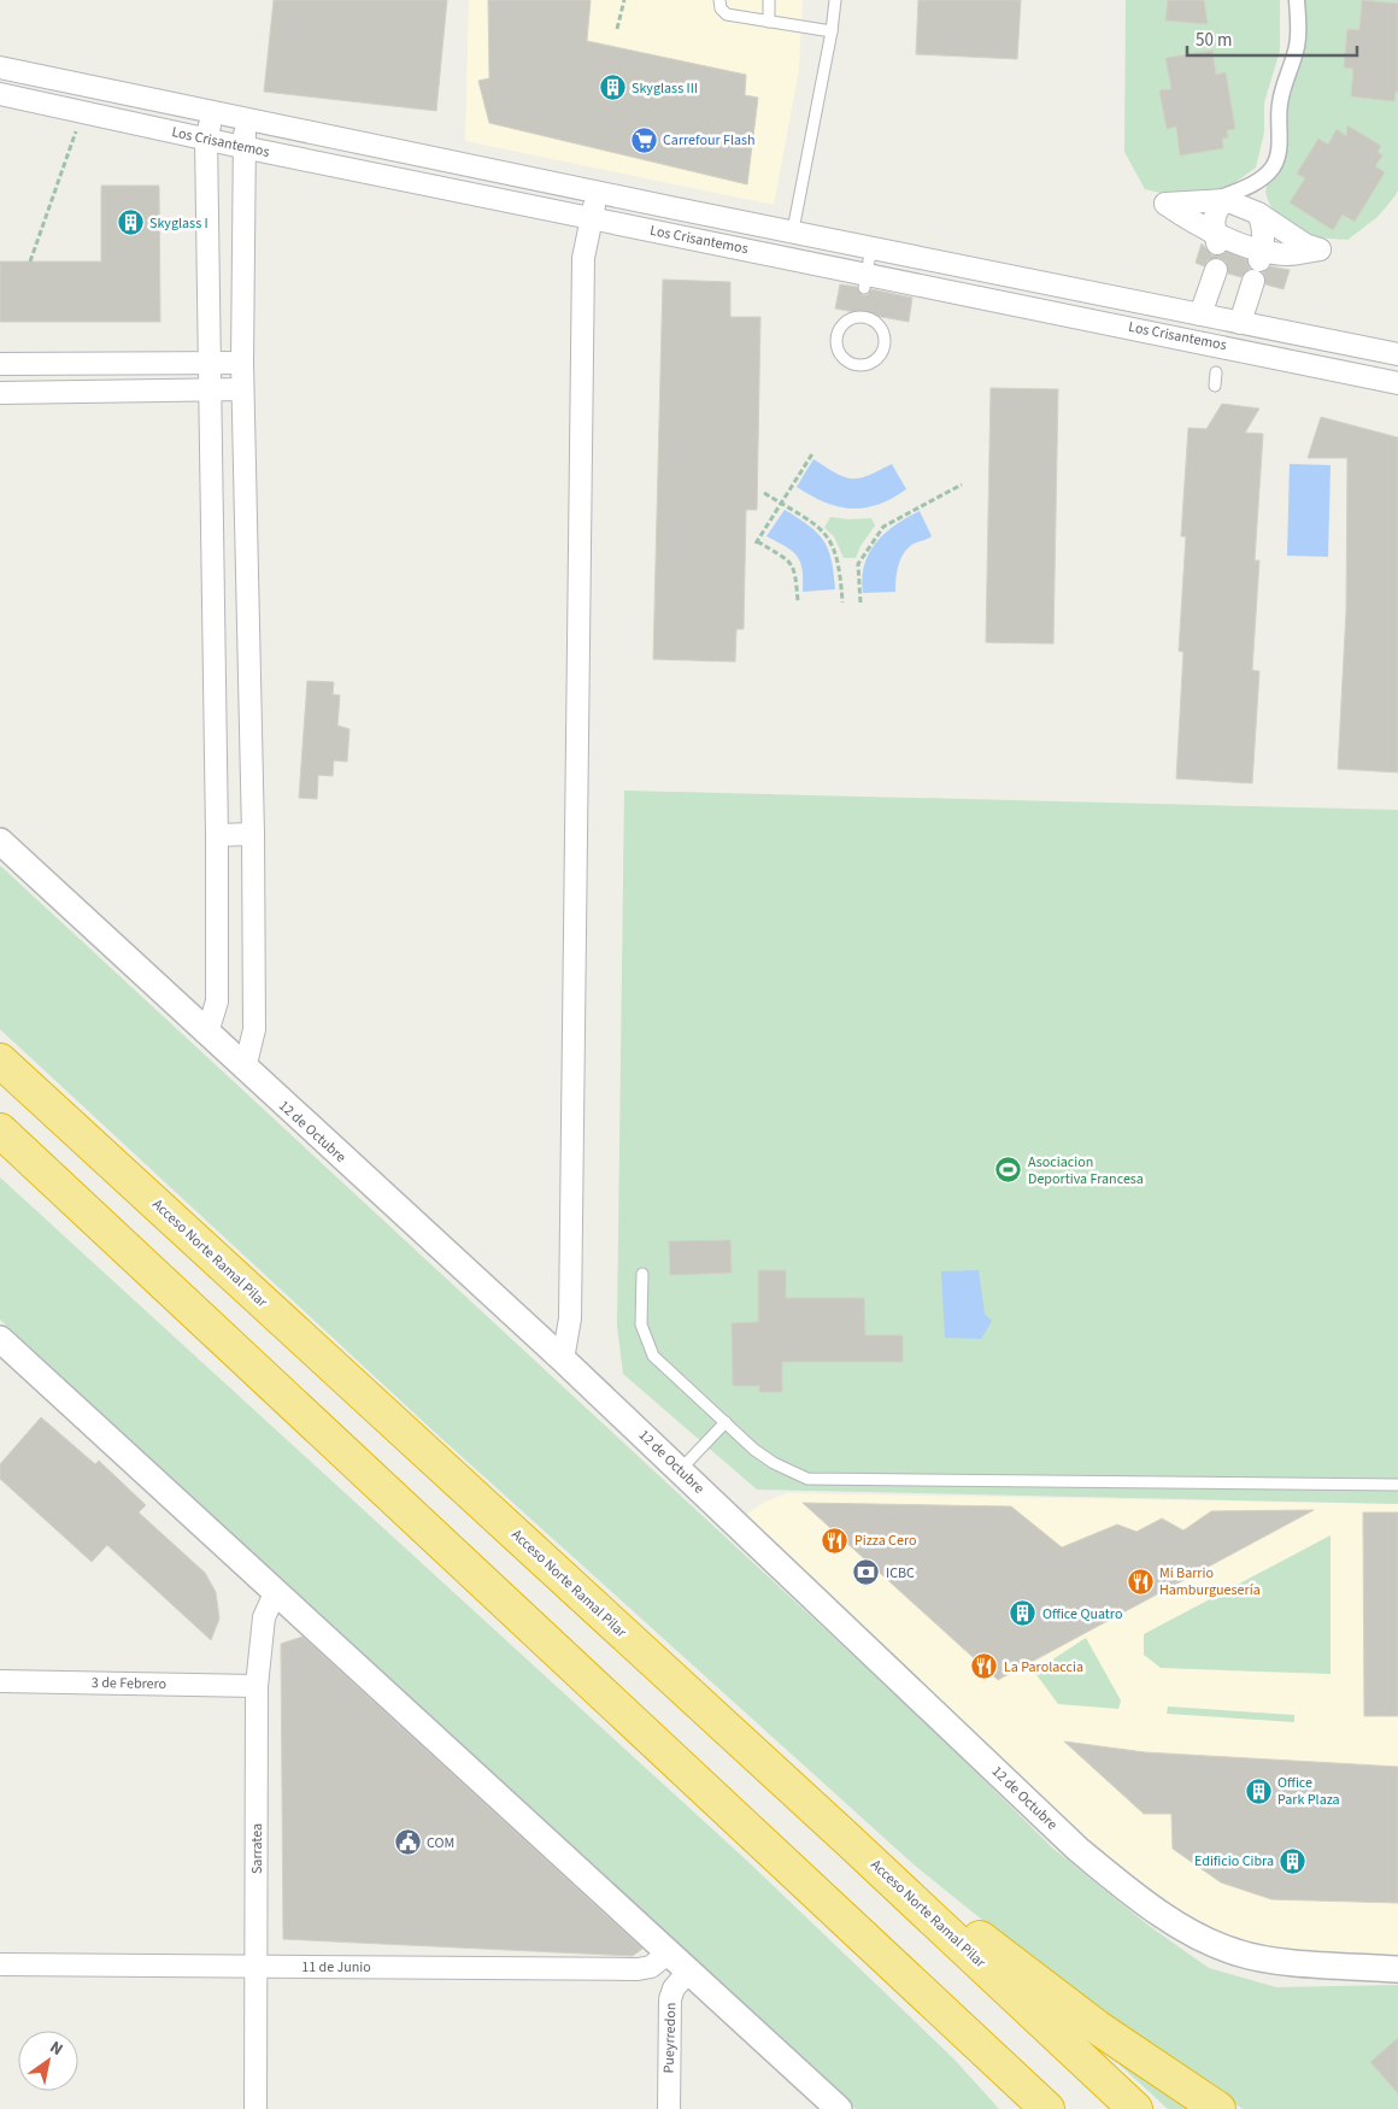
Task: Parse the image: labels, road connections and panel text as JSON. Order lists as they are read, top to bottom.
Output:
{
  "streets": {
    "highway": ["Acceso Norte Ramal Pilar"],
    "street": [
      "Los Crisantemos",
      "12 de Octubre",
      "3 de Febrero",
      "Sarratea",
      "11 de Junio",
      "Pueyrredon"
    ]
  },
  "crossings": [
    ["3 de Febrero", "Sarratea"],
    ["Sarratea", "11 de Junio"]
  ],
  "places": {
    "building": [
      "Skyglass III",
      "Skyglass I",
      "Office Quatro",
      "Office Park Plaza",
      "Edificio Cibra"
    ],
    "supermarket": ["Carrefour Flash"],
    "sports": ["Asociacion Deportiva Francesa"],
    "restaurant": ["Pizza Cero", "Mi Barrio Hamburguesería", "La Parolaccia"],
    "bank": ["ICBC"],
    "public building": ["COM"]
  },
  "scale_bar": "50 m",
  "north": "top right"
}
